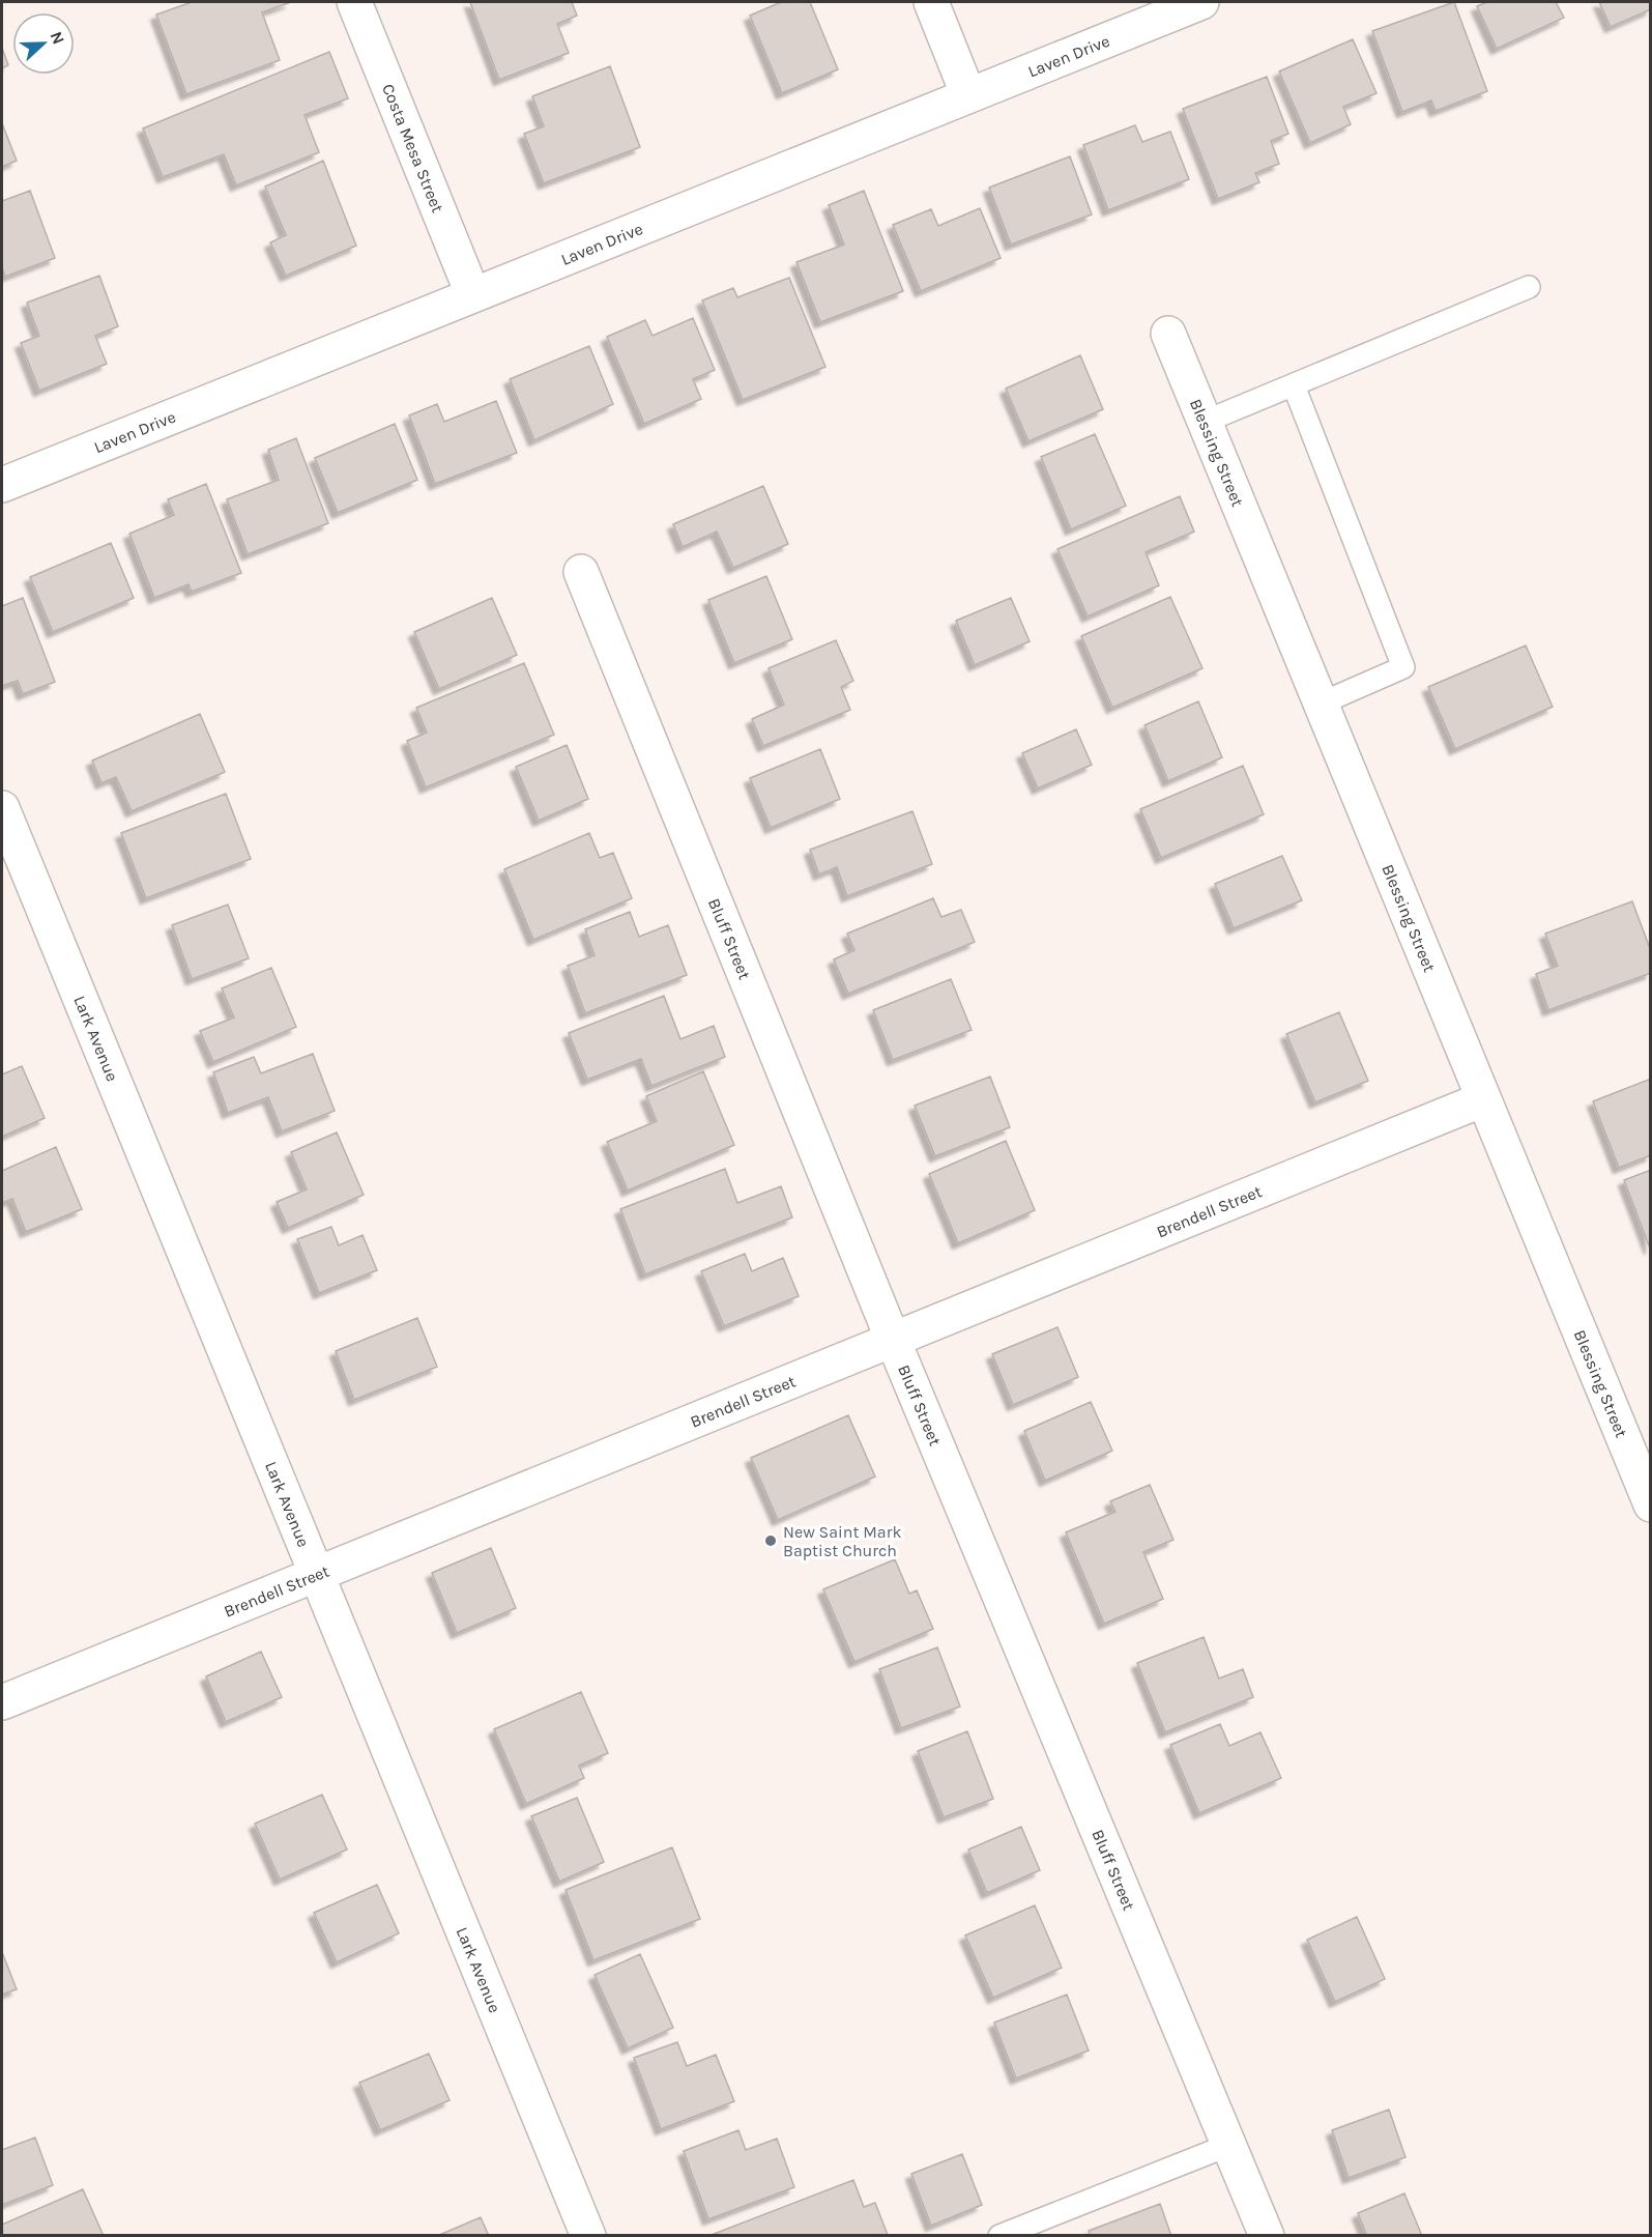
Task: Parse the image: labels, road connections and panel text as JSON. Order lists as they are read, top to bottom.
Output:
{
  "streets": {
    "street": [
      "Laven Drive",
      "Costa Mesa Street",
      "Blessing Street",
      "Bluff Street",
      "Lark Avenue",
      "Brendell Street"
    ]
  },
  "crossings": [
    ["Laven Drive", "Costa Mesa Street"],
    ["Blessing Street", "Brendell Street"],
    ["Bluff Street", "Brendell Street"],
    ["Lark Avenue", "Brendell Street"]
  ],
  "places": ["New Saint Mark Baptist Church"],
  "north": "right"
}
